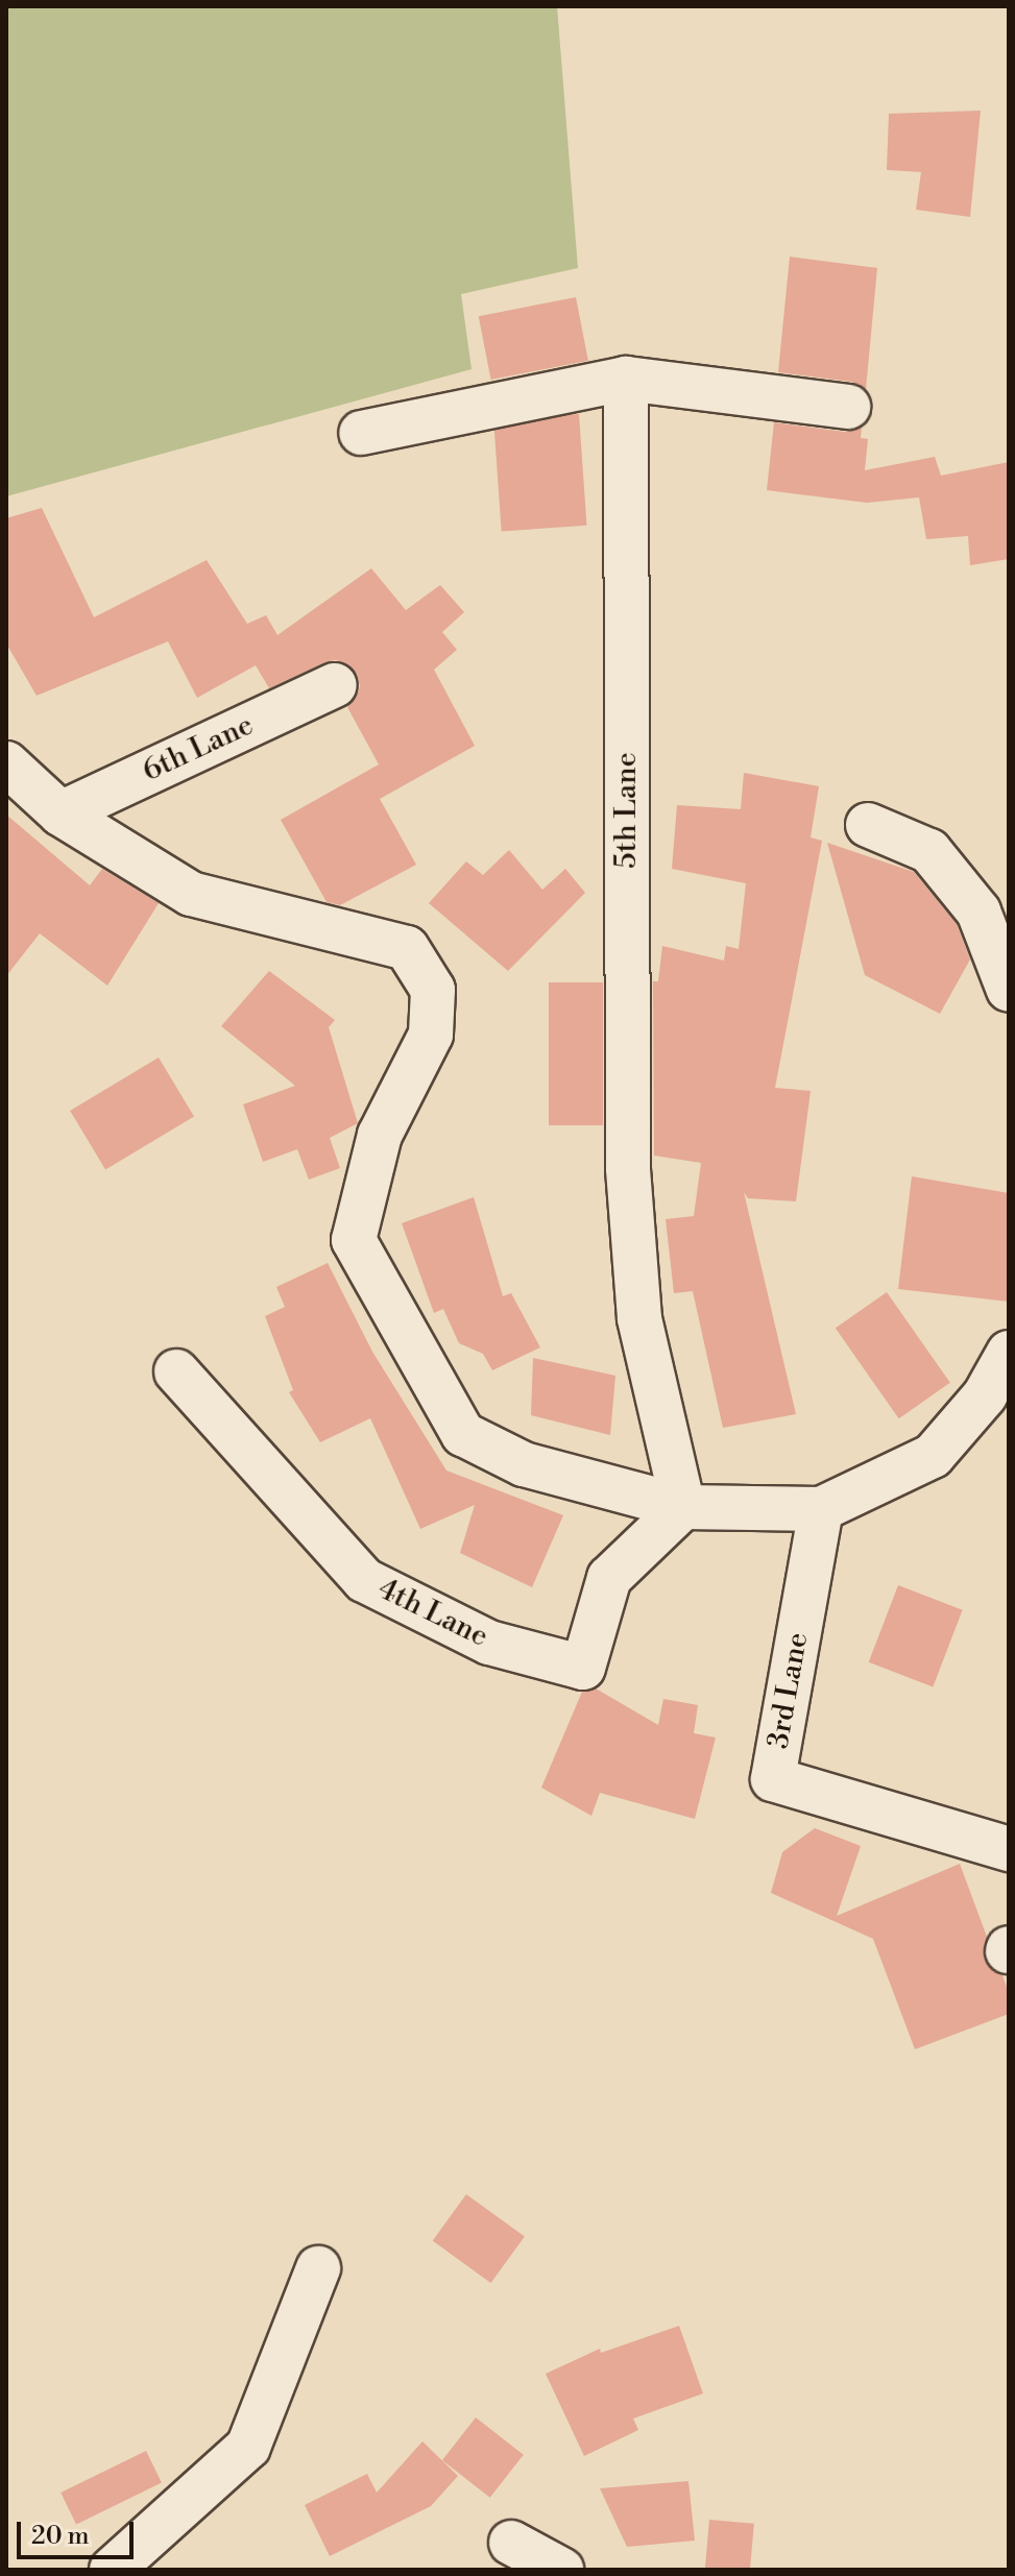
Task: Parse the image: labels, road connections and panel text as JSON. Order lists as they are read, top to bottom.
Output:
{
  "streets": {
    "street": [
      "6th Lane",
      "5th Lane",
      "4th Lane",
      "3rd Lane"
    ]
  },
  "crossings": [
    ["5th Lane", "4th Lane"]
  ],
  "scale_bar": "20 m"
}
